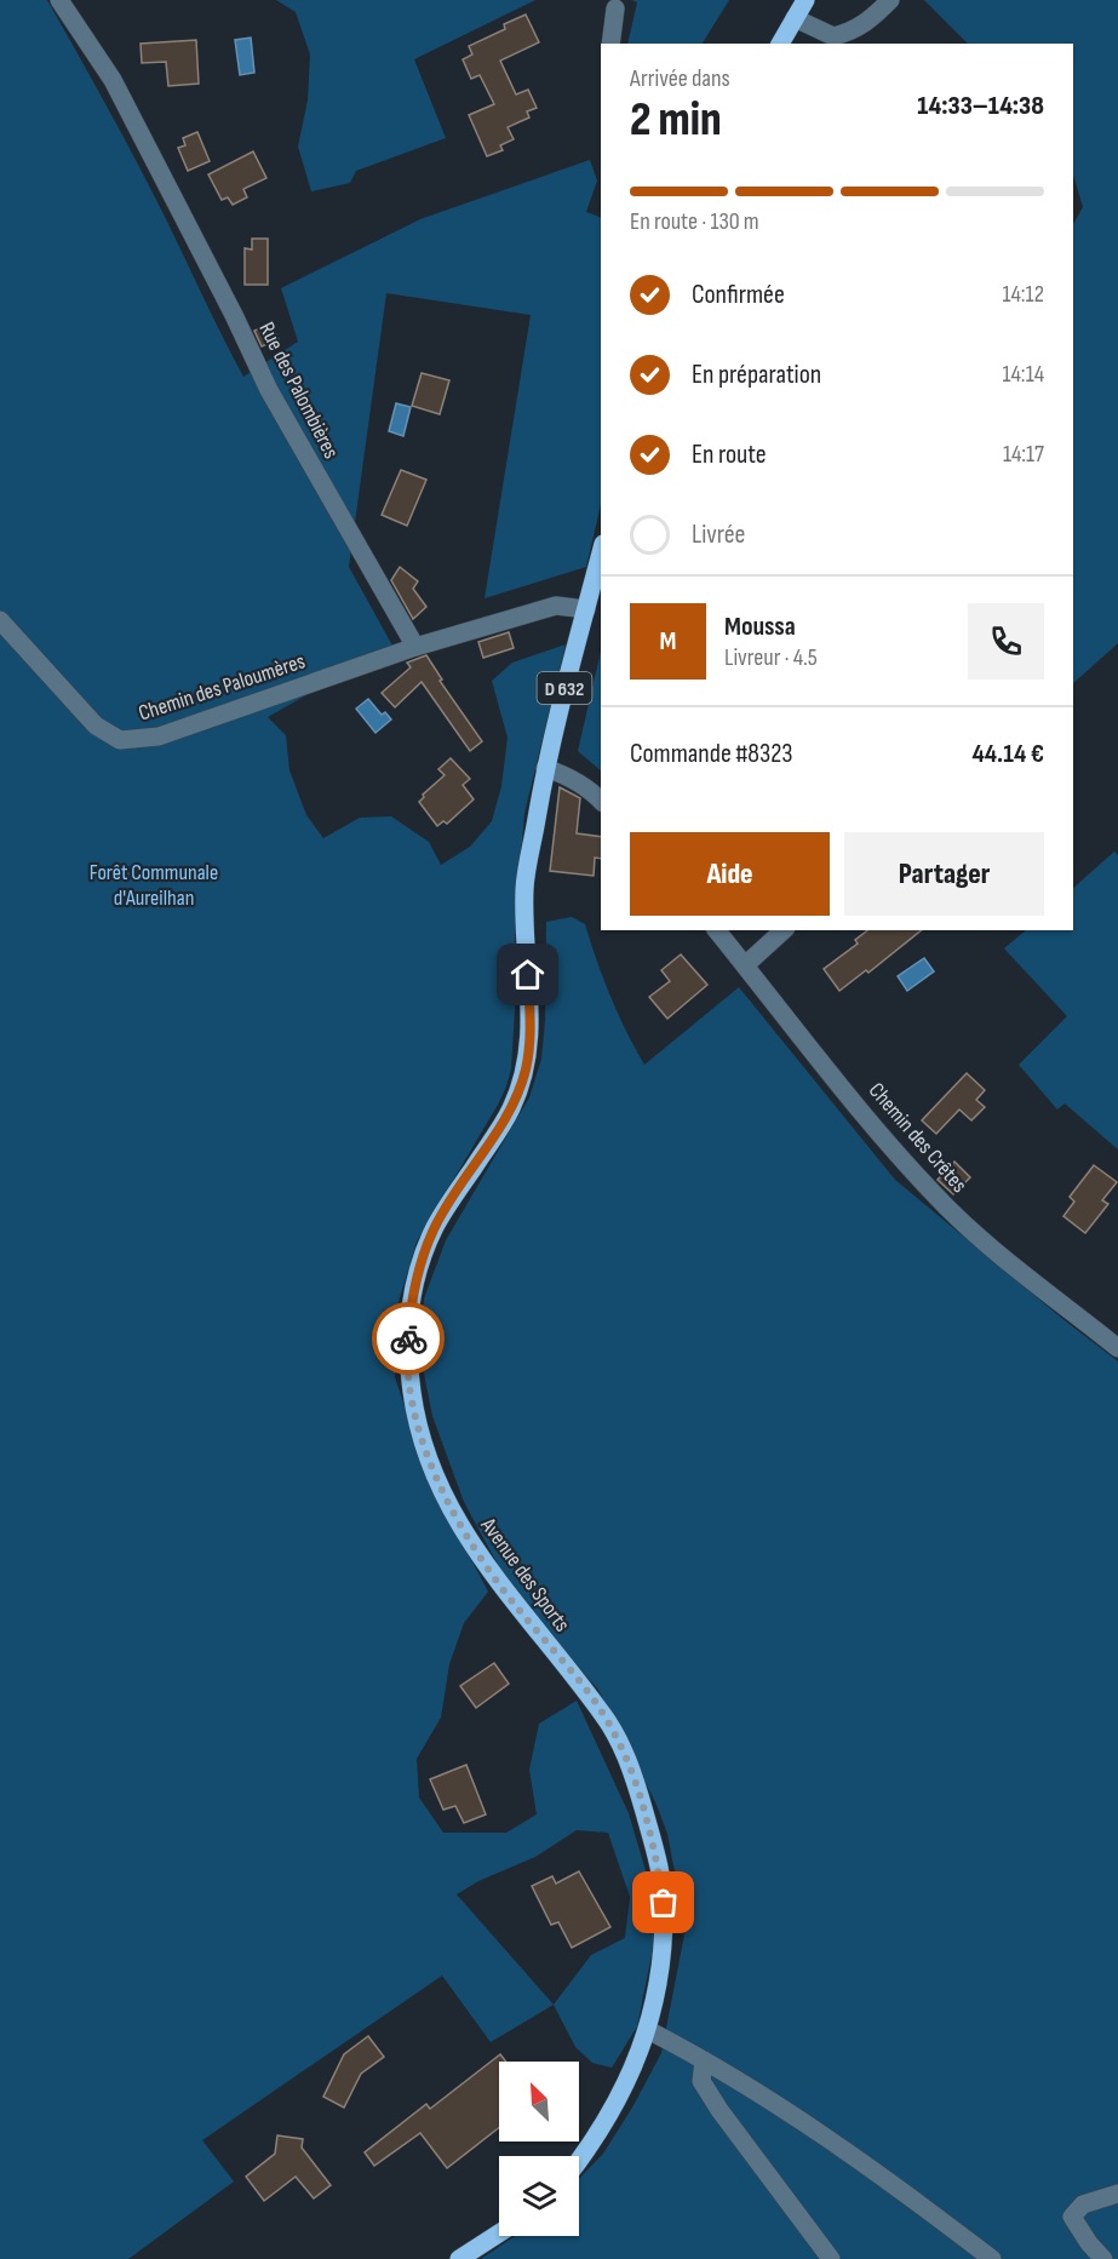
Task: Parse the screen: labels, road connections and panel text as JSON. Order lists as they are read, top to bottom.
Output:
{
  "streets": {
    "main road": ["D 632", "Avenue des Sports"],
    "street": ["Rue des Palombières", "Chemin des Paloumères", "Chemin des Crêtes"]
  },
  "crossings": [
    ["Rue des Palombières", "Chemin des Paloumères"],
    ["D 632", "Avenue des Sports"]
  ],
  "parks": ["Forêt Communale d'Aureilhan"],
  "north": "top left",
  "page": {
    "heading": ["2 min", "Arrivée dans", "14:33–14:38"],
    "panel": [
      "Moussa",
      "Livreur · 4.5",
      "Commande #8323",
      "44.14 €"
    ],
    "bar": "En route · 130 m",
    "list": [
      ["Confirmée", "14:12"],
      ["En préparation", "14:14"],
      ["En route", "14:17"],
      "Livrée"
    ],
    "round": "M",
    "buttons": ["Aide", "Partager"]
  }
}
